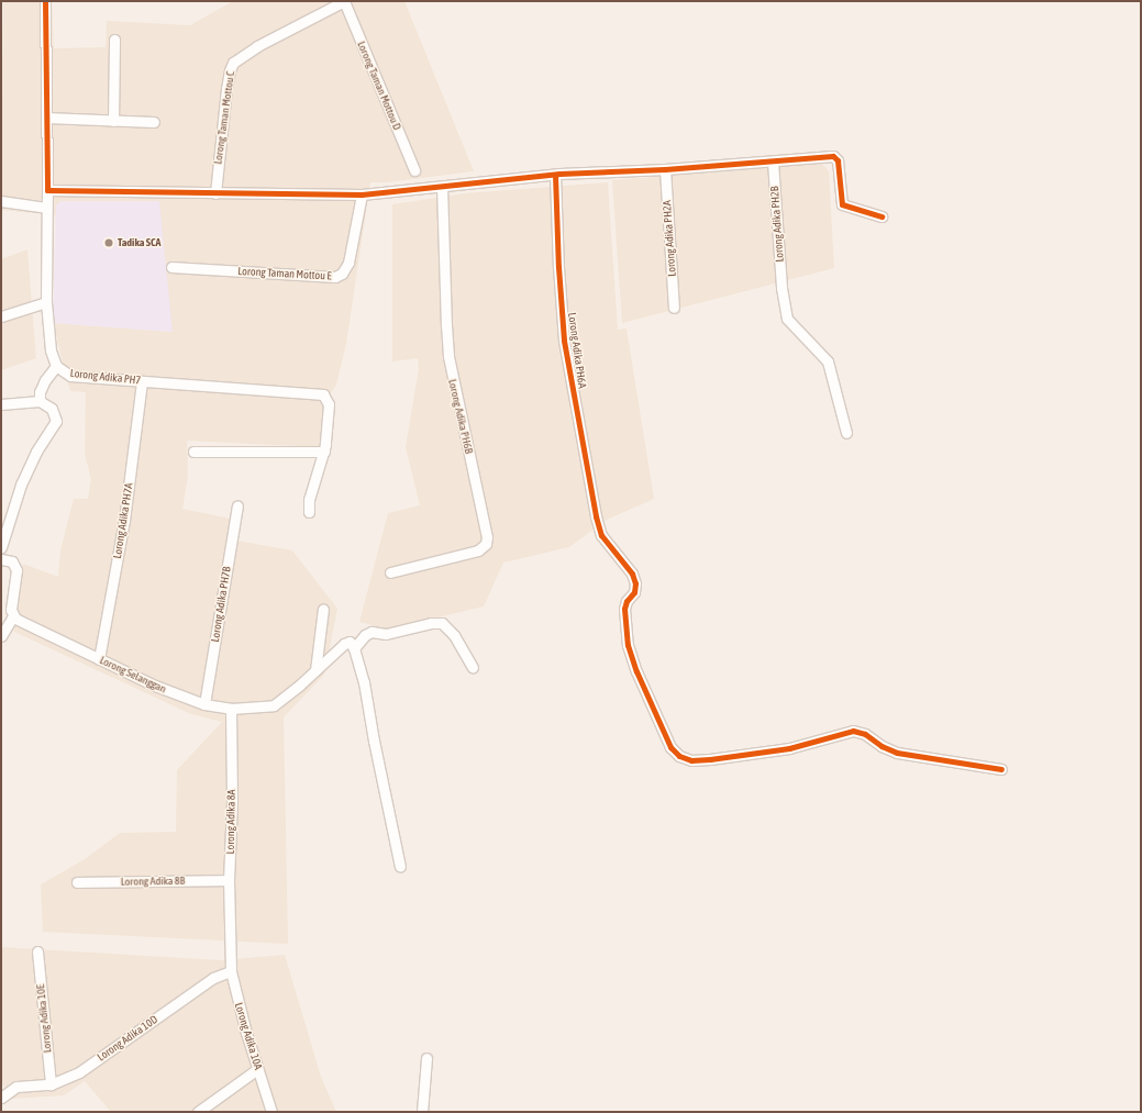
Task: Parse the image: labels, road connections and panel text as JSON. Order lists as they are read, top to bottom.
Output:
{
  "streets": {
    "street": [
      "Lorong Taman Mottou D",
      "Lorong Taman Mottou C",
      "Lorong Adika PH2B",
      "Lorong Adika PH2A",
      "Lorong Taman Mottou E",
      "Lorong Adika PH6A",
      "Lorong Adika PH7",
      "Lorong Adika PH6B",
      "Lorong Adika PH7A",
      "Lorong Adika PH7B",
      "Lorong Selanggan",
      "Lorong Adika 8A",
      "Lorong Adika 8B",
      "Lorong Adika 10E",
      "Lorong Adika 10A",
      "Lorong Adika 10D"
    ]
  },
  "crossings": [
    ["Lorong Taman Mottou D", "Lorong Taman Mottou C"],
    ["Lorong Adika PH7", "Lorong Adika PH7A"],
    ["Lorong Adika PH7A", "Lorong Selanggan"],
    ["Lorong Adika PH7B", "Lorong Selanggan"],
    ["Lorong Selanggan", "Lorong Adika 8A"],
    ["Lorong Adika 8A", "Lorong Adika 8B"],
    ["Lorong Adika 8A", "Lorong Adika 10A"],
    ["Lorong Adika 10E", "Lorong Adika 10D"],
    ["Lorong Adika 10A", "Lorong Adika 10D"]
  ],
  "places": ["Tadika SCA"]
}
